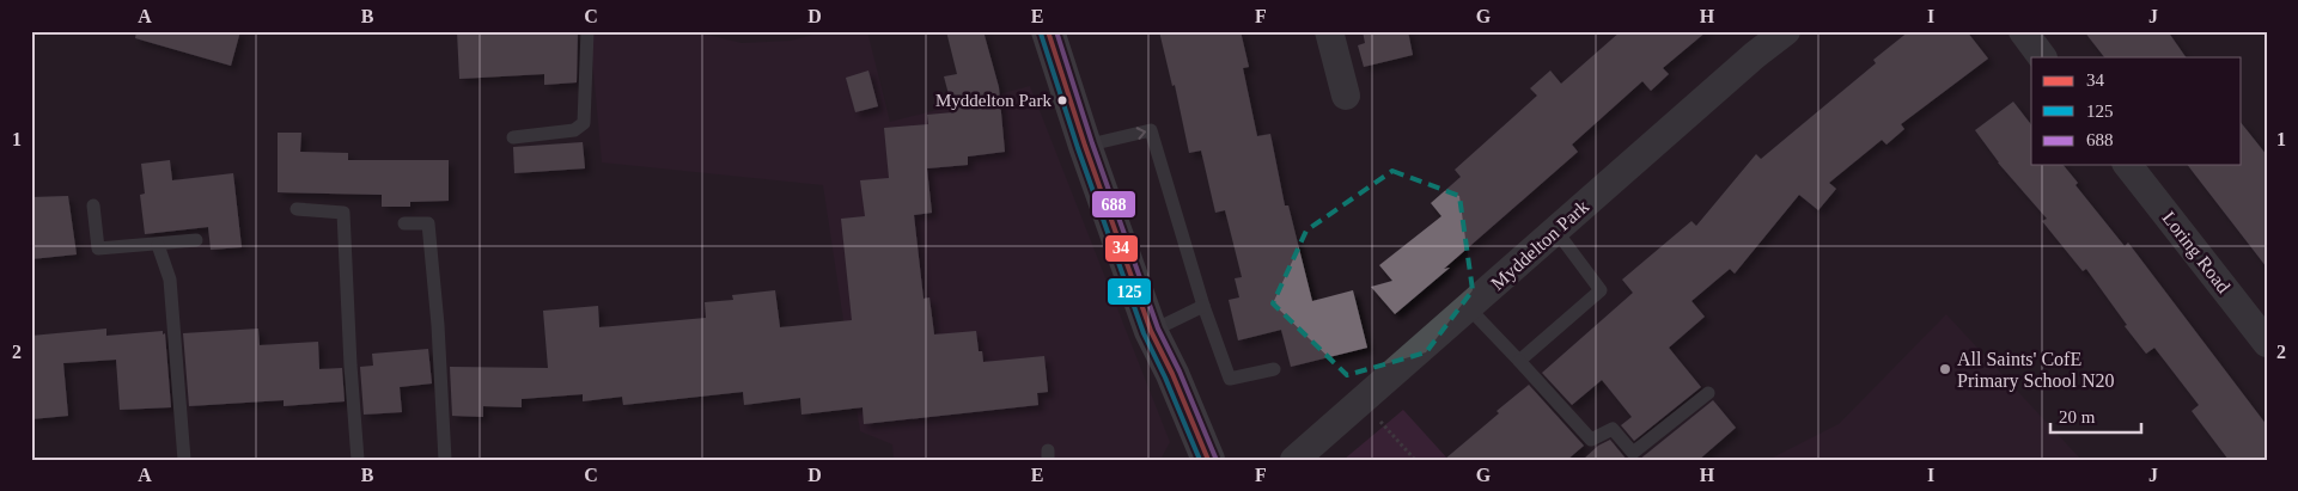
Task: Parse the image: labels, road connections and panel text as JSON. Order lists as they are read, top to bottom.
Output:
{
  "streets": {
    "street": ["Myddelton Park", "Loring Road"]
  },
  "places": ["Myddelton Park", "All Saints' CofE Primary School N20"],
  "lines": ["transit line 34", "transit line 688", "transit line 125"],
  "legend": ["34", "125", "688"],
  "scale_bar": "20 m",
  "grid": {
    "columns": [
      "A",
      "B",
      "C",
      "D",
      "E",
      "F",
      "G",
      "H",
      "I",
      "J"
    ],
    "rows": ["1", "2"]
  }
}
